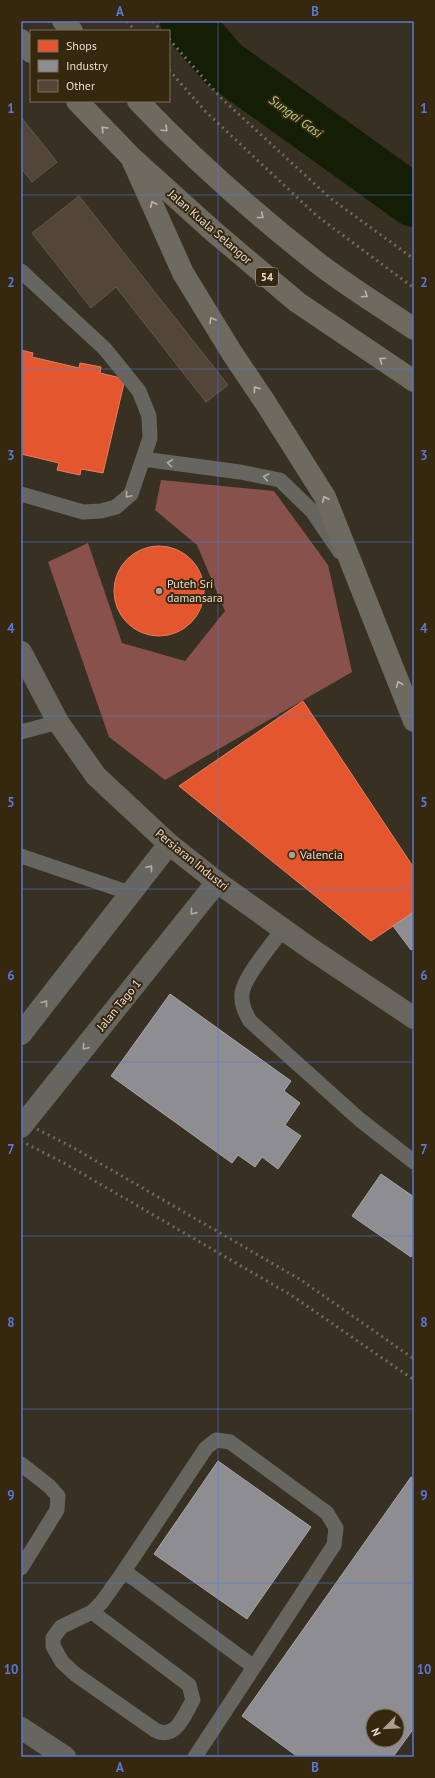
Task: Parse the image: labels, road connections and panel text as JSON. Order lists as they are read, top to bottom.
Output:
{
  "streets": {
    "highway": ["Jalan Kuala Selangor", "54"],
    "street": ["Persiaran Industri", "Jalan Tago 1"]
  },
  "crossings": [
    ["Persiaran Industri", "Jalan Tago 1"]
  ],
  "water": ["Sungai Gasi"],
  "places": ["Puteh Sri damansara", "Valencia"],
  "legend": ["Shops", "Industry", "Other"],
  "north": "bottom left",
  "grid": {
    "columns": ["A", "B"],
    "rows": [
      "1",
      "2",
      "3",
      "4",
      "5",
      "6",
      "7",
      "8",
      "9",
      "10"
    ]
  }
}
